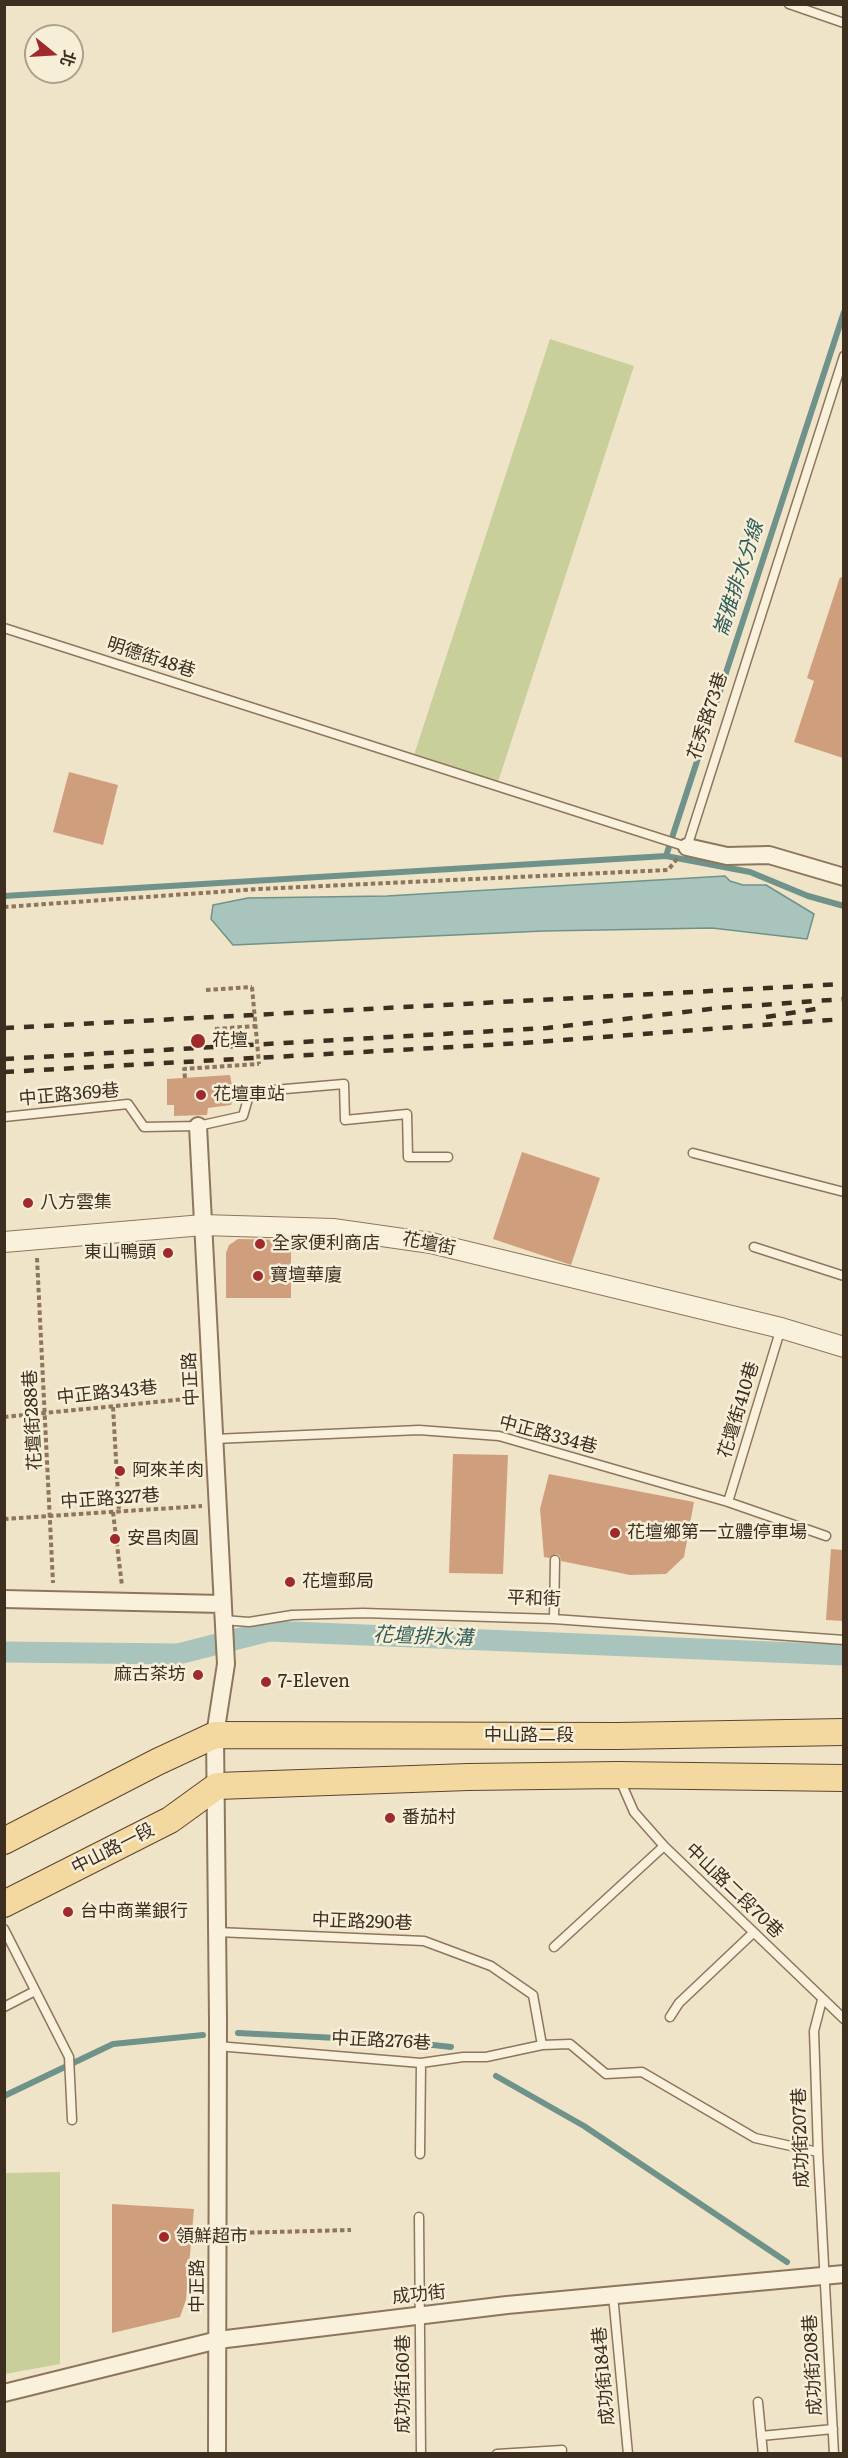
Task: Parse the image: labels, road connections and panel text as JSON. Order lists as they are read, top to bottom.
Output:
{
  "streets": {
    "main road": ["中山路二段", "中山路一段"],
    "street": [
      "花壇街",
      "中正路",
      "平和街",
      "成功街"
    ],
    "lane": [
      "明德街48巷",
      "花秀路73巷",
      "中正路369巷",
      "花壇街410巷",
      "中正路334巷",
      "中山路二段70巷",
      "中正路290巷",
      "中正路276巷",
      "成功街207巷",
      "成功街208巷",
      "成功街184巷",
      "成功街160巷"
    ],
    "path": ["中正路343巷", "花壇街288巷", "中正路327巷"]
  },
  "crossings": [
    ["明德街48巷", "花秀路73巷"],
    ["中正路369巷", "中正路"],
    ["花壇街", "中正路"],
    ["花壇街", "花壇街410巷"],
    ["花壇街", "花壇街288巷"],
    ["中正路", "中正路343巷"],
    ["中正路", "中正路334巷"],
    ["中正路", "中正路327巷"],
    ["中正路", "平和街"],
    ["中正路", "中山路二段"],
    ["中正路", "中正路290巷"],
    ["中正路", "中正路276巷"],
    ["中正路", "成功街"],
    ["中正路343巷", "花壇街288巷"],
    ["花壇街410巷", "中正路334巷"],
    ["花壇街288巷", "中正路327巷"],
    ["花壇街288巷", "平和街"],
    ["中山路二段70巷", "成功街207巷"],
    ["中正路290巷", "中正路276巷"],
    ["成功街207巷", "成功街"],
    ["成功街207巷", "成功街208巷"],
    ["成功街", "成功街208巷"],
    ["成功街", "成功街184巷"],
    ["成功街", "成功街160巷"]
  ],
  "water": ["崙雅排水分線", "花壇排水溝"],
  "places": [
    "花壇",
    "花壇車站",
    "八方雲集",
    "全家便利商店",
    "東山鴨頭",
    "寶壇華廈",
    "阿來羊肉",
    "花壇鄉第一立體停車場",
    "安昌肉圓",
    "花壇郵局",
    "麻古茶坊",
    "7-Eleven",
    "番茄村",
    "台中商業銀行",
    "領鮮超市"
  ],
  "north": "right"
}
